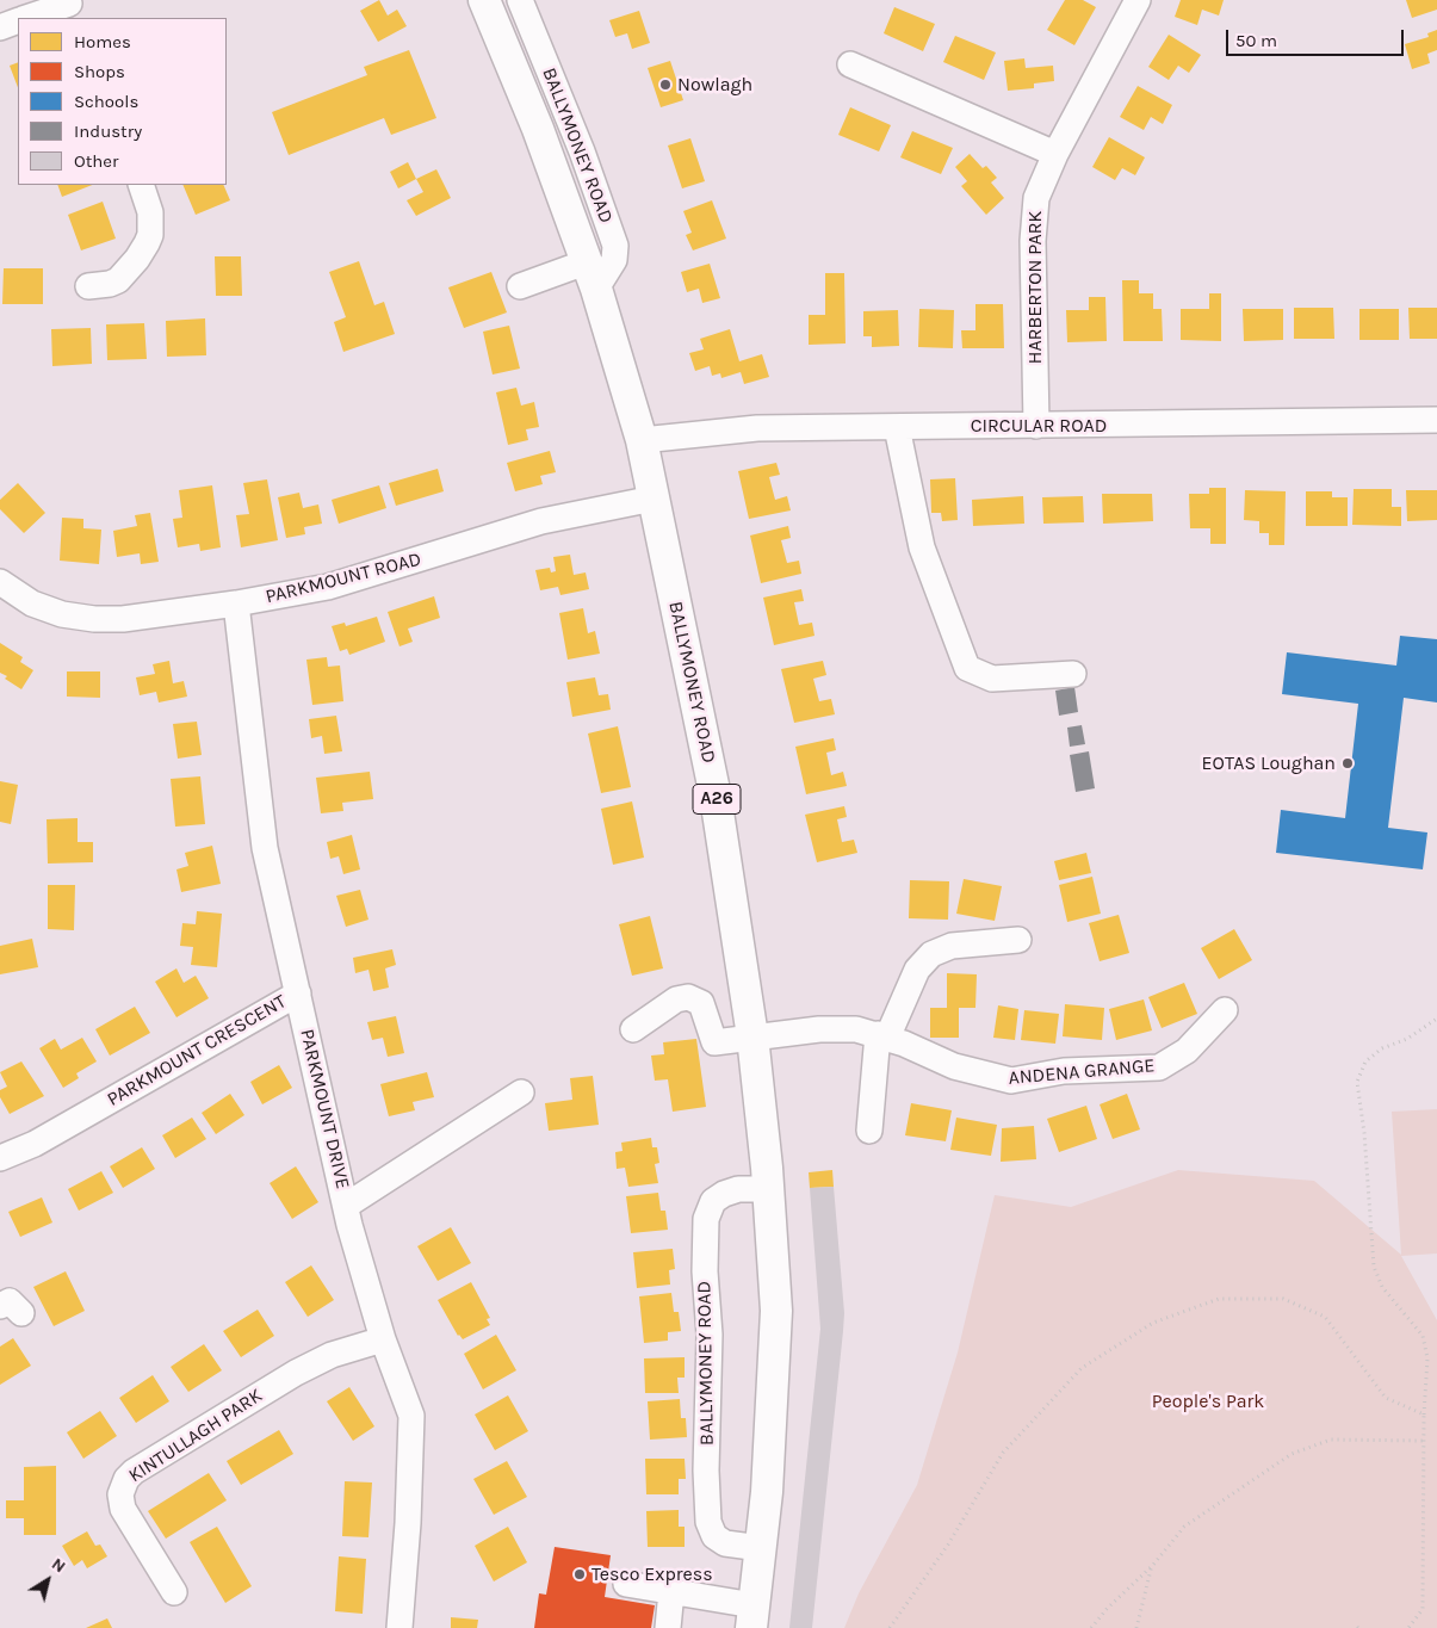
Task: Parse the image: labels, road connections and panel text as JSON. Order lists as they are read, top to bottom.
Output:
{
  "streets": {
    "main road": ["BALLYMONEY ROAD", "A26"],
    "street": [
      "HARBERTON PARK",
      "CIRCULAR ROAD",
      "PARKMOUNT ROAD",
      "PARKMOUNT CRESCENT",
      "ANDENA GRANGE",
      "PARKMOUNT DRIVE",
      "KINTULLAGH PARK"
    ]
  },
  "crossings": [
    ["BALLYMONEY ROAD", "CIRCULAR ROAD"],
    ["BALLYMONEY ROAD", "PARKMOUNT ROAD"],
    ["BALLYMONEY ROAD", "ANDENA GRANGE"],
    ["HARBERTON PARK", "CIRCULAR ROAD"],
    ["PARKMOUNT ROAD", "PARKMOUNT CRESCENT"],
    ["PARKMOUNT CRESCENT", "PARKMOUNT DRIVE"]
  ],
  "parks": ["People's Park"],
  "places": ["Nowlagh", "EOTAS Loughan", "Tesco Express"],
  "legend": [
    "Homes",
    "Shops",
    "Schools",
    "Industry",
    "Other"
  ],
  "scale_bar": "50 m",
  "north": "top right"
}
